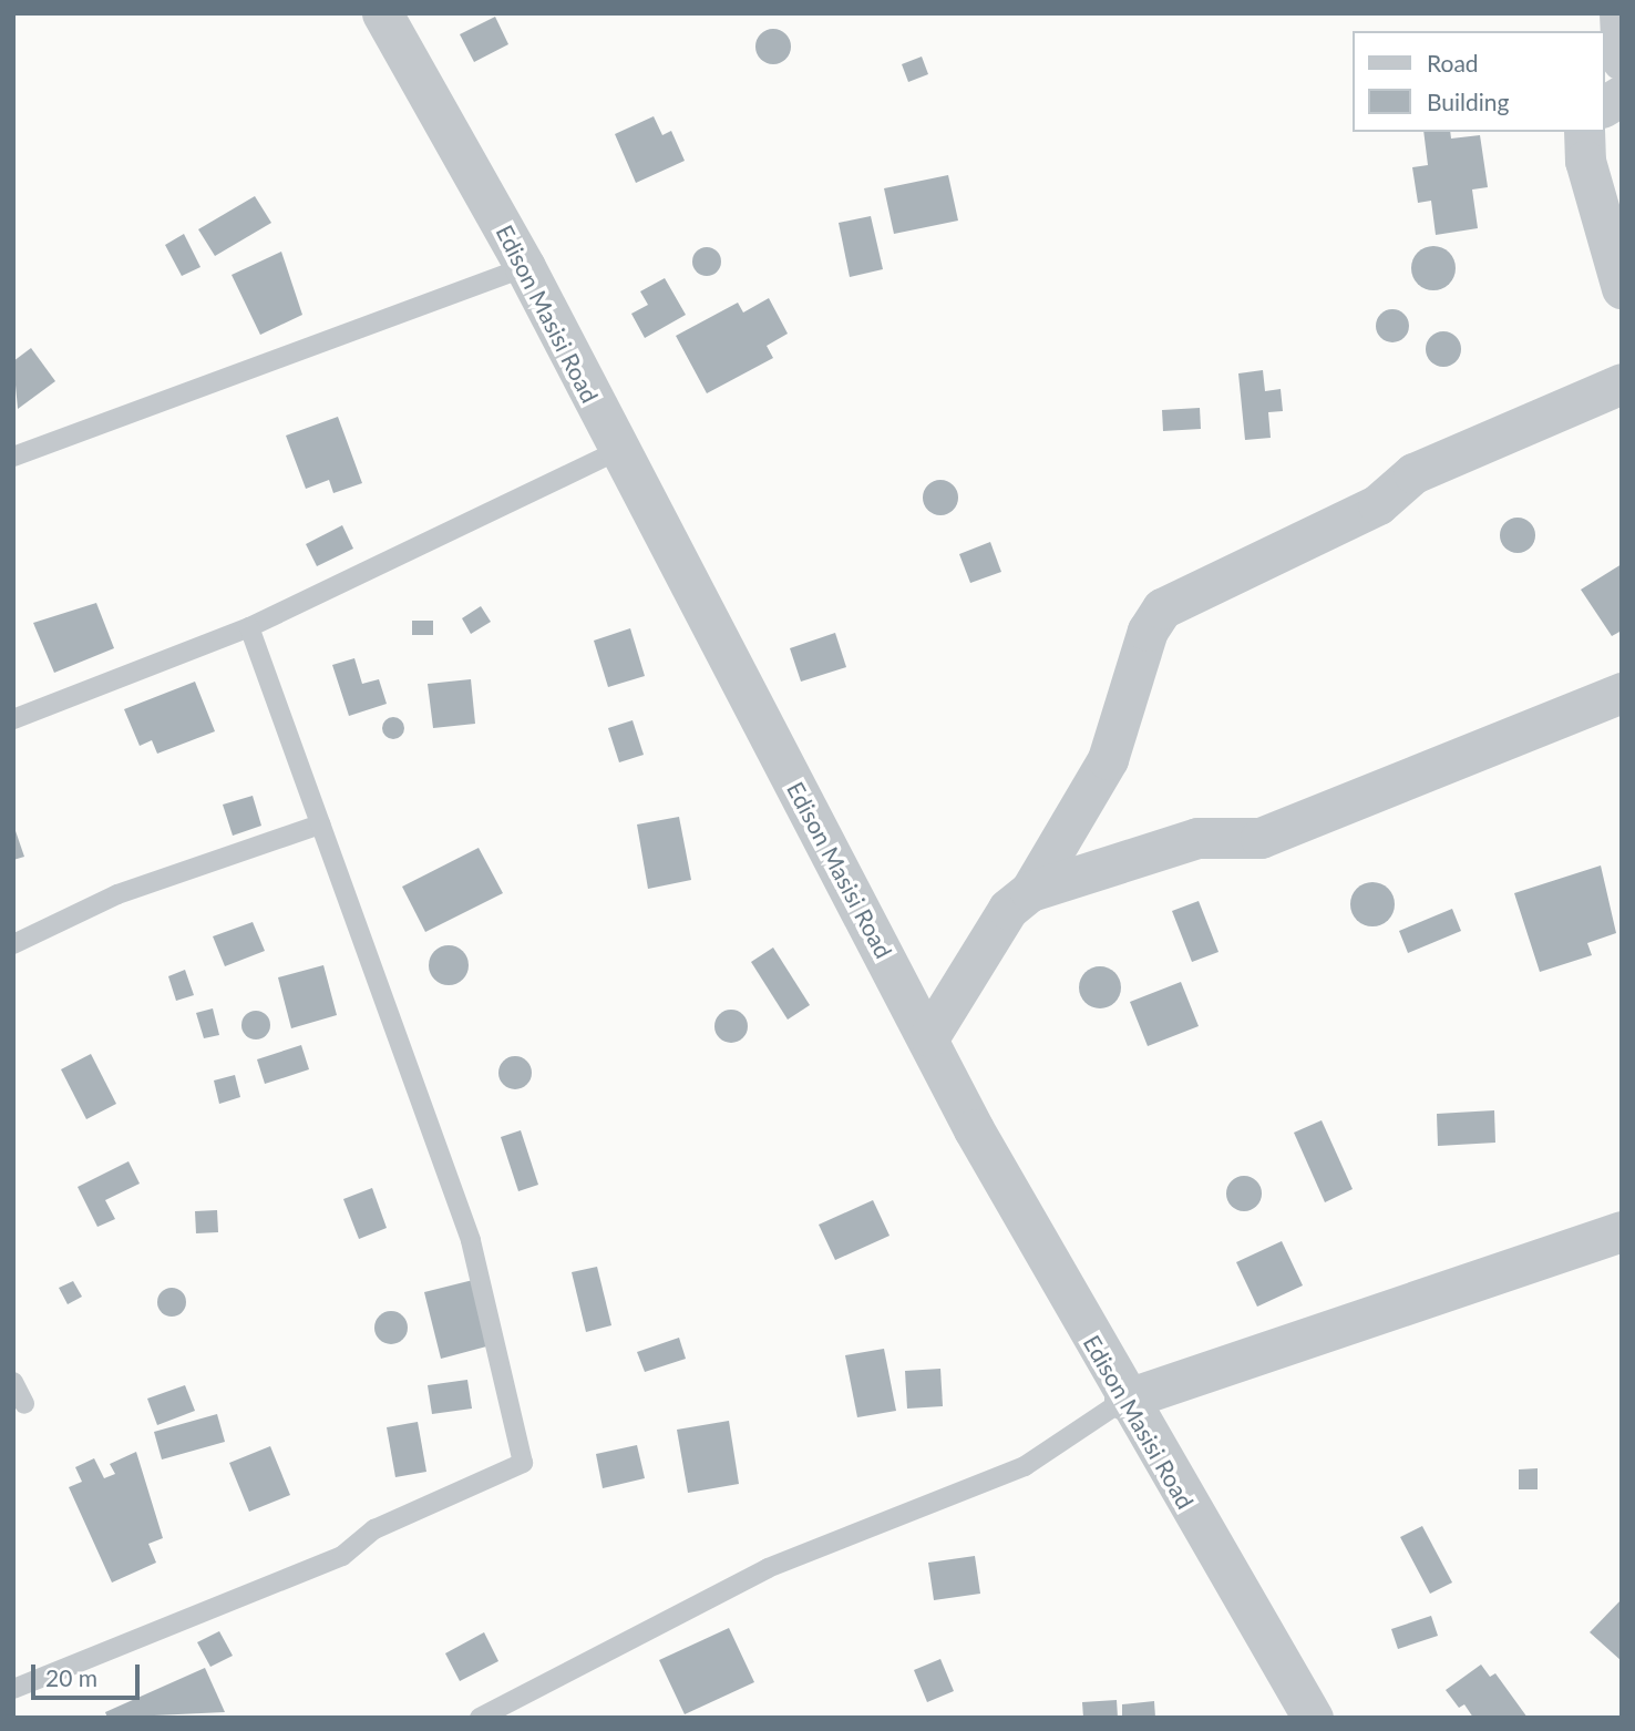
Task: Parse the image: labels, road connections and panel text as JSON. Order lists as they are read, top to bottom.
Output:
{
  "streets": {
    "street": ["Edison Masisi Road"]
  },
  "legend": ["Road", "Building"],
  "scale_bar": "20 m"
}
